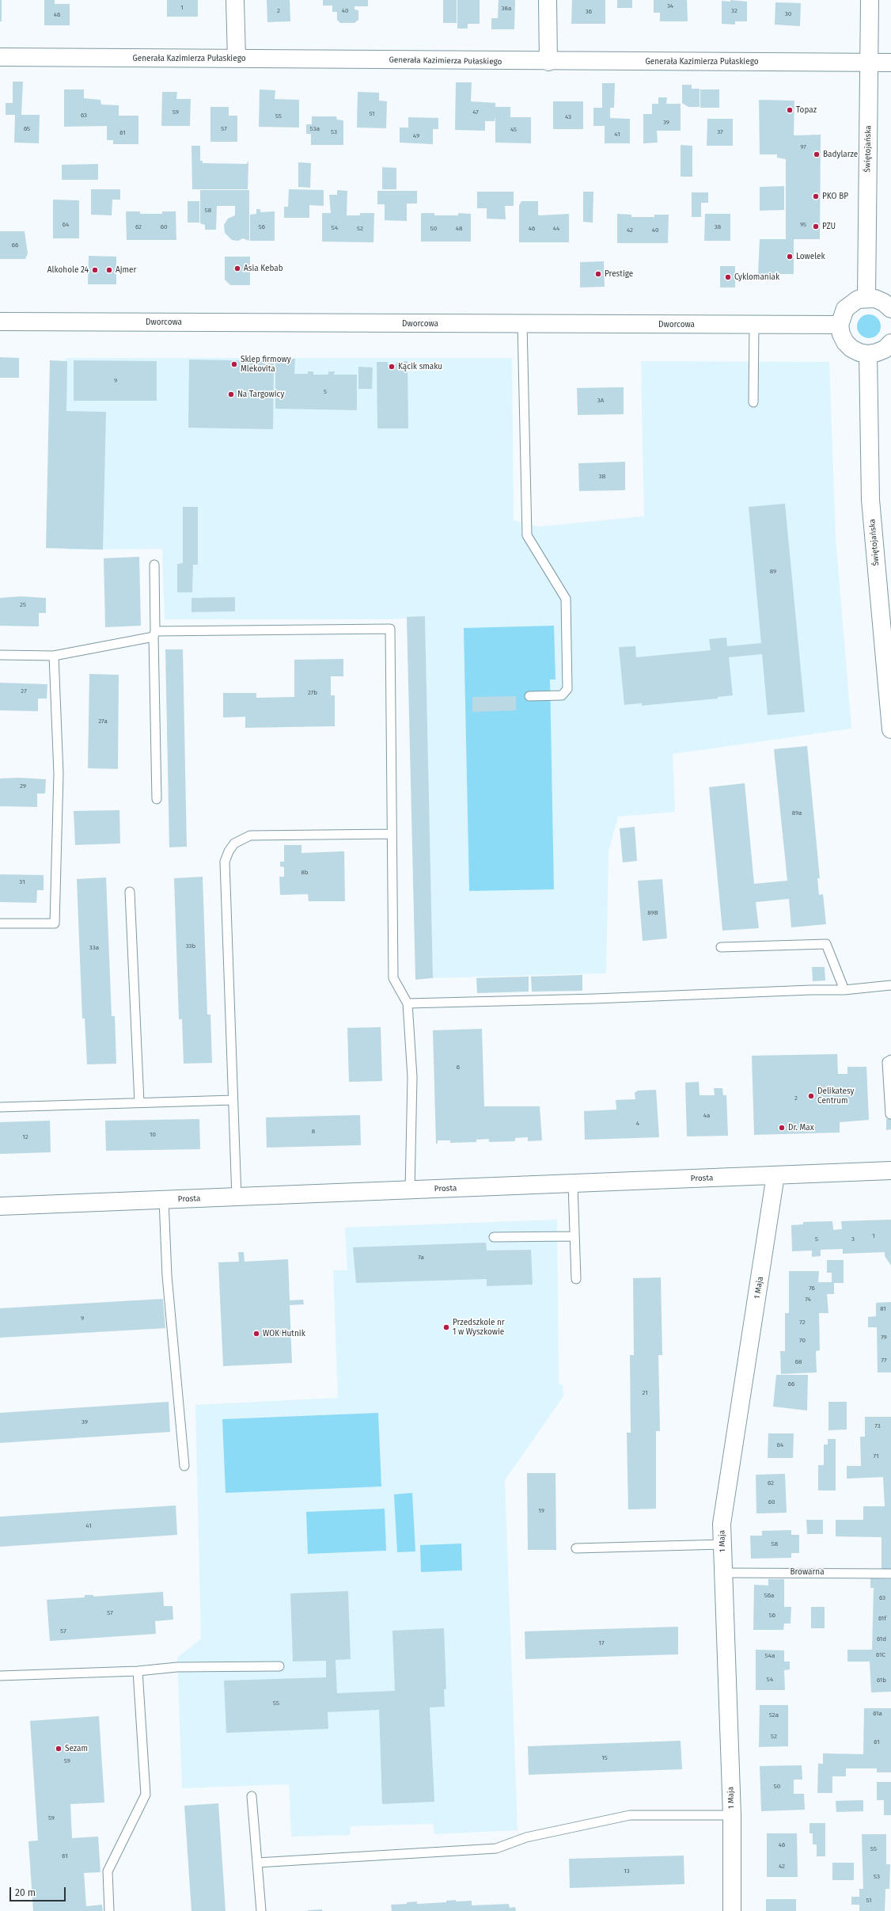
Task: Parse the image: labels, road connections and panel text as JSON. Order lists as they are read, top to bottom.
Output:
{
  "streets": {
    "street": [
      "Generała Kazimierza Pułaskiego",
      "Świętojańska",
      "Dworcowa",
      "Prosta",
      "1 Maja"
    ],
    "lane": ["Browarna"]
  },
  "crossings": [
    ["Generała Kazimierza Pułaskiego", "Świętojańska"],
    ["Prosta", "1 Maja"],
    ["1 Maja", "Browarna"]
  ],
  "places": [
    "Topaz",
    "Badylarze",
    "PKO BP",
    "PZU",
    "Lowelek",
    "Asia Kebab",
    "Alkohole 24",
    "Ajmer",
    "Prestige",
    "Cyklomaniak",
    "Sklep firmowy Mlekovita",
    "Kącik smaku",
    "Na Targowicy",
    "Delikatesy Centrum",
    "Dr. Max",
    "Przedszkole nr 1 w Wyszkowie",
    "WOK Hutnik",
    "Sezam"
  ],
  "house_numbers": [
    "34",
    "1",
    "38a",
    "2",
    "40",
    "32",
    "36",
    "30",
    "46",
    "59",
    "47",
    "51",
    "63",
    "55",
    "43",
    "39",
    "65",
    "57",
    "53a",
    "45",
    "53",
    "37",
    "61",
    "41",
    "49",
    "97",
    "58",
    "64",
    "95",
    "62",
    "60",
    "56",
    "38",
    "54",
    "52",
    "50",
    "48",
    "46",
    "44",
    "42",
    "40",
    "66",
    "9",
    "5",
    "3A",
    "3B",
    "89",
    "25",
    "27",
    "27b",
    "27a",
    "29",
    "89a",
    "8b",
    "31",
    "89B",
    "33b",
    "33a",
    "6",
    "2",
    "4a",
    "4",
    "8",
    "10",
    "12",
    "1",
    "5",
    "3",
    "7a",
    "76",
    "74",
    "81",
    "9",
    "72",
    "79",
    "70",
    "77",
    "68",
    "66",
    "21",
    "39",
    "73",
    "64",
    "71",
    "62",
    "60",
    "19",
    "41",
    "58",
    "56a",
    "63",
    "57",
    "56",
    "61f",
    "57",
    "61d",
    "17",
    "61C",
    "54a",
    "54",
    "61b",
    "55",
    "61a",
    "52a",
    "52",
    "61",
    "15",
    "59",
    "50",
    "59",
    "46",
    "55",
    "61",
    "42",
    "13",
    "53",
    "51"
  ],
  "scale_bar": "20 m"
}
